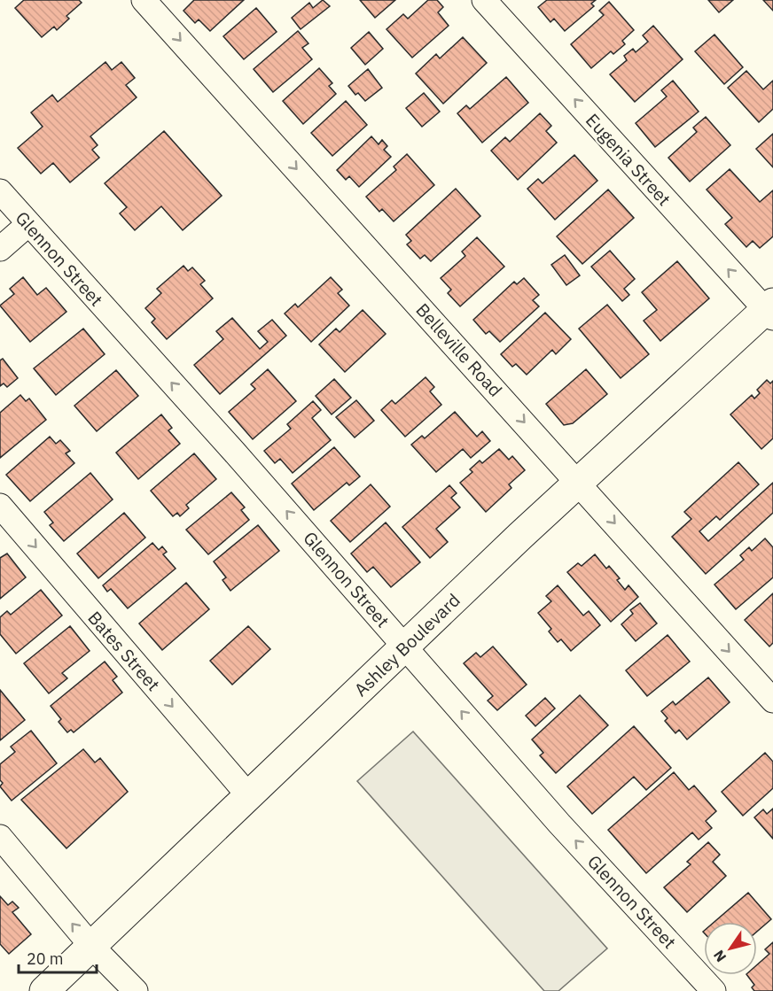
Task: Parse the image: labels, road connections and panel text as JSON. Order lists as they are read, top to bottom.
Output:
{
  "streets": {
    "main road": ["Ashley Boulevard"],
    "street": [
      "Eugenia Street",
      "Glennon Street",
      "Belleville Road",
      "Bates Street"
    ]
  },
  "crossings": [
    ["Eugenia Street", "Ashley Boulevard"],
    ["Glennon Street", "Ashley Boulevard"],
    ["Belleville Road", "Ashley Boulevard"],
    ["Ashley Boulevard", "Bates Street"]
  ],
  "one_way": [
    "Eugenia Street",
    "Glennon Street",
    "Belleville Road",
    "Bates Street"
  ],
  "scale_bar": "20 m",
  "north": "bottom left"
}
